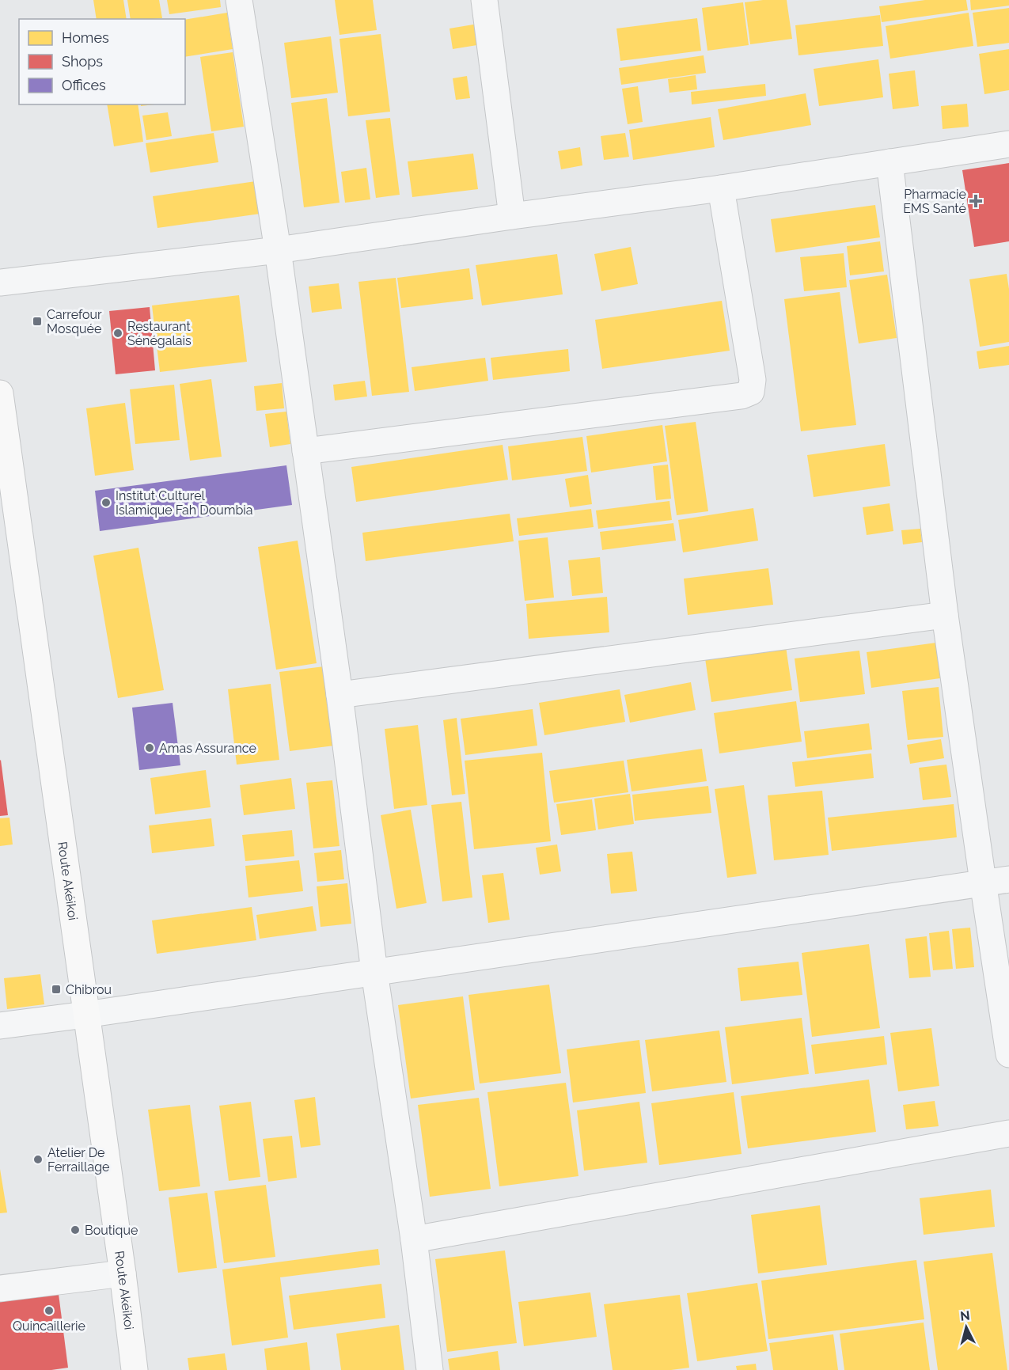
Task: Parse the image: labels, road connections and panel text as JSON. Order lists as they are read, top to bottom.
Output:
{
  "streets": {
    "street": ["Route Akéikoi"]
  },
  "places": {
    "health": ["Pharmacie EMS Santé"],
    "transit": ["Carrefour Mosquée", "Chibrou"],
    "other": [
      "Restaurant Sénégalais",
      "Institut Culturel Islamique Fah Doumbia",
      "Amas Assurance",
      "Atelier De Ferraillage",
      "Boutique",
      "Quincaillerie"
    ]
  },
  "legend": ["Homes", "Shops", "Offices"],
  "north": "top"
}
